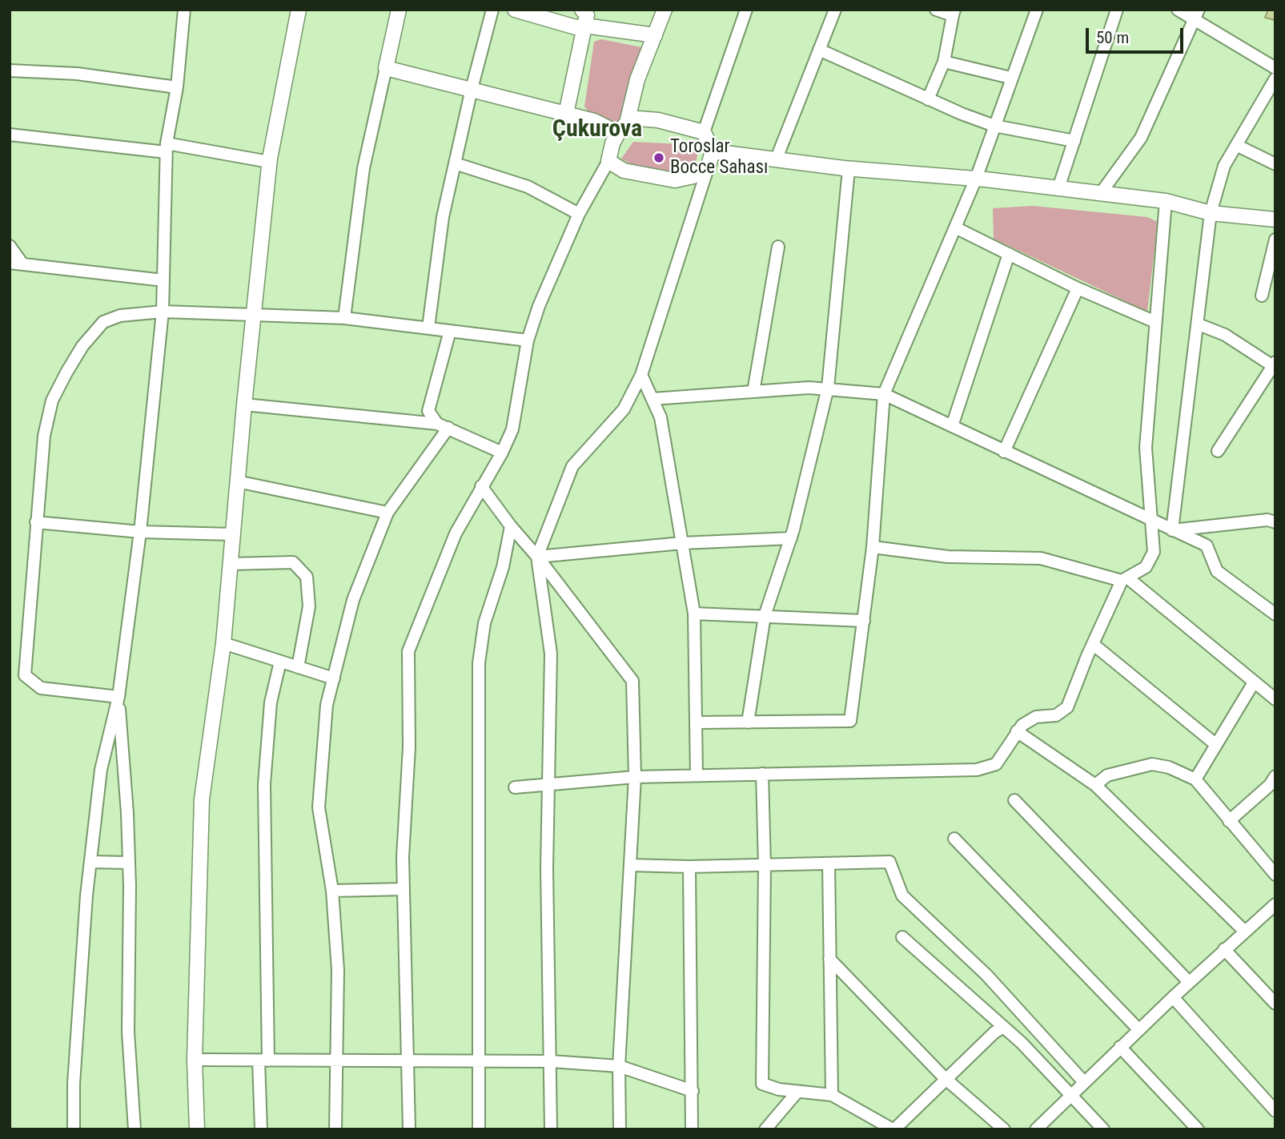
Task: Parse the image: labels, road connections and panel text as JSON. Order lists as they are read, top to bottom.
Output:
{
  "districts": ["Çukurova"],
  "places": ["Toroslar Bocce Sahası"],
  "scale_bar": "50 m"
}
